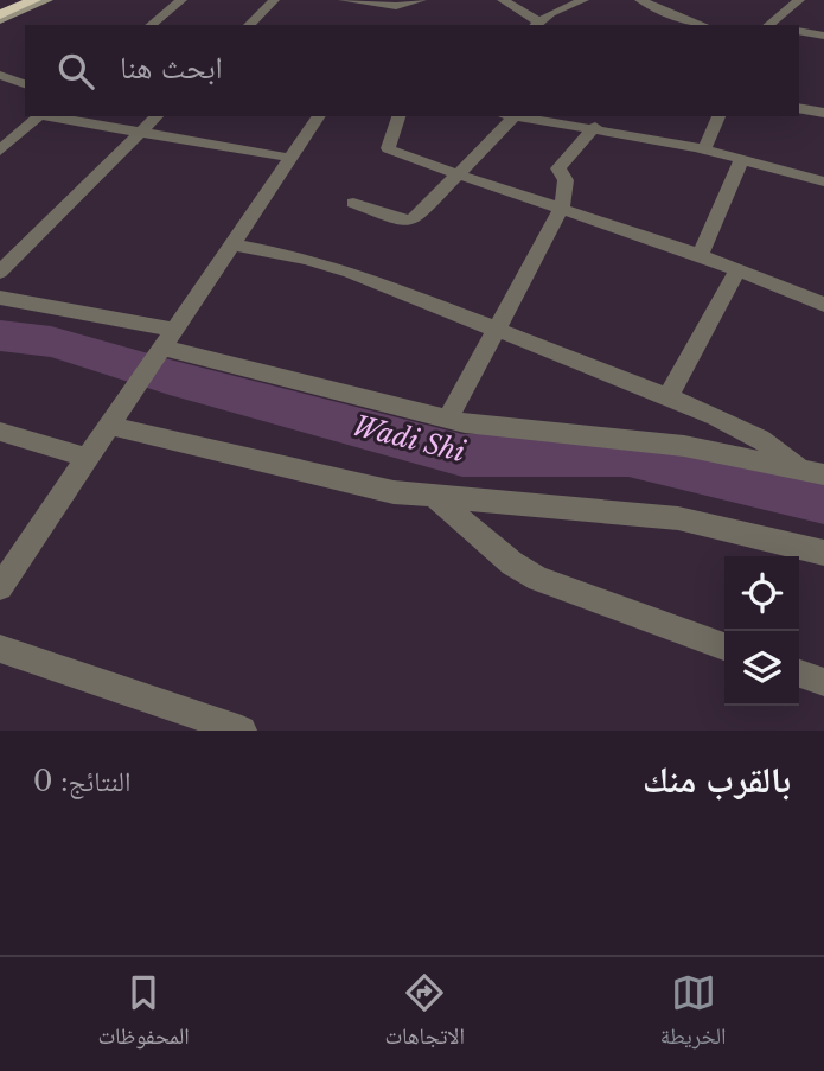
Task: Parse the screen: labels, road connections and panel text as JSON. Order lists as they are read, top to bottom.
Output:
{
  "water": ["Wadi Shi"],
  "page": {
    "search": "ابحث هنا",
    "heading": ["بالقرب منك", "النتائج: 0"],
    "nav": ["الخريطة", "الاتجاهات", "المحفوظات"]
  }
}
